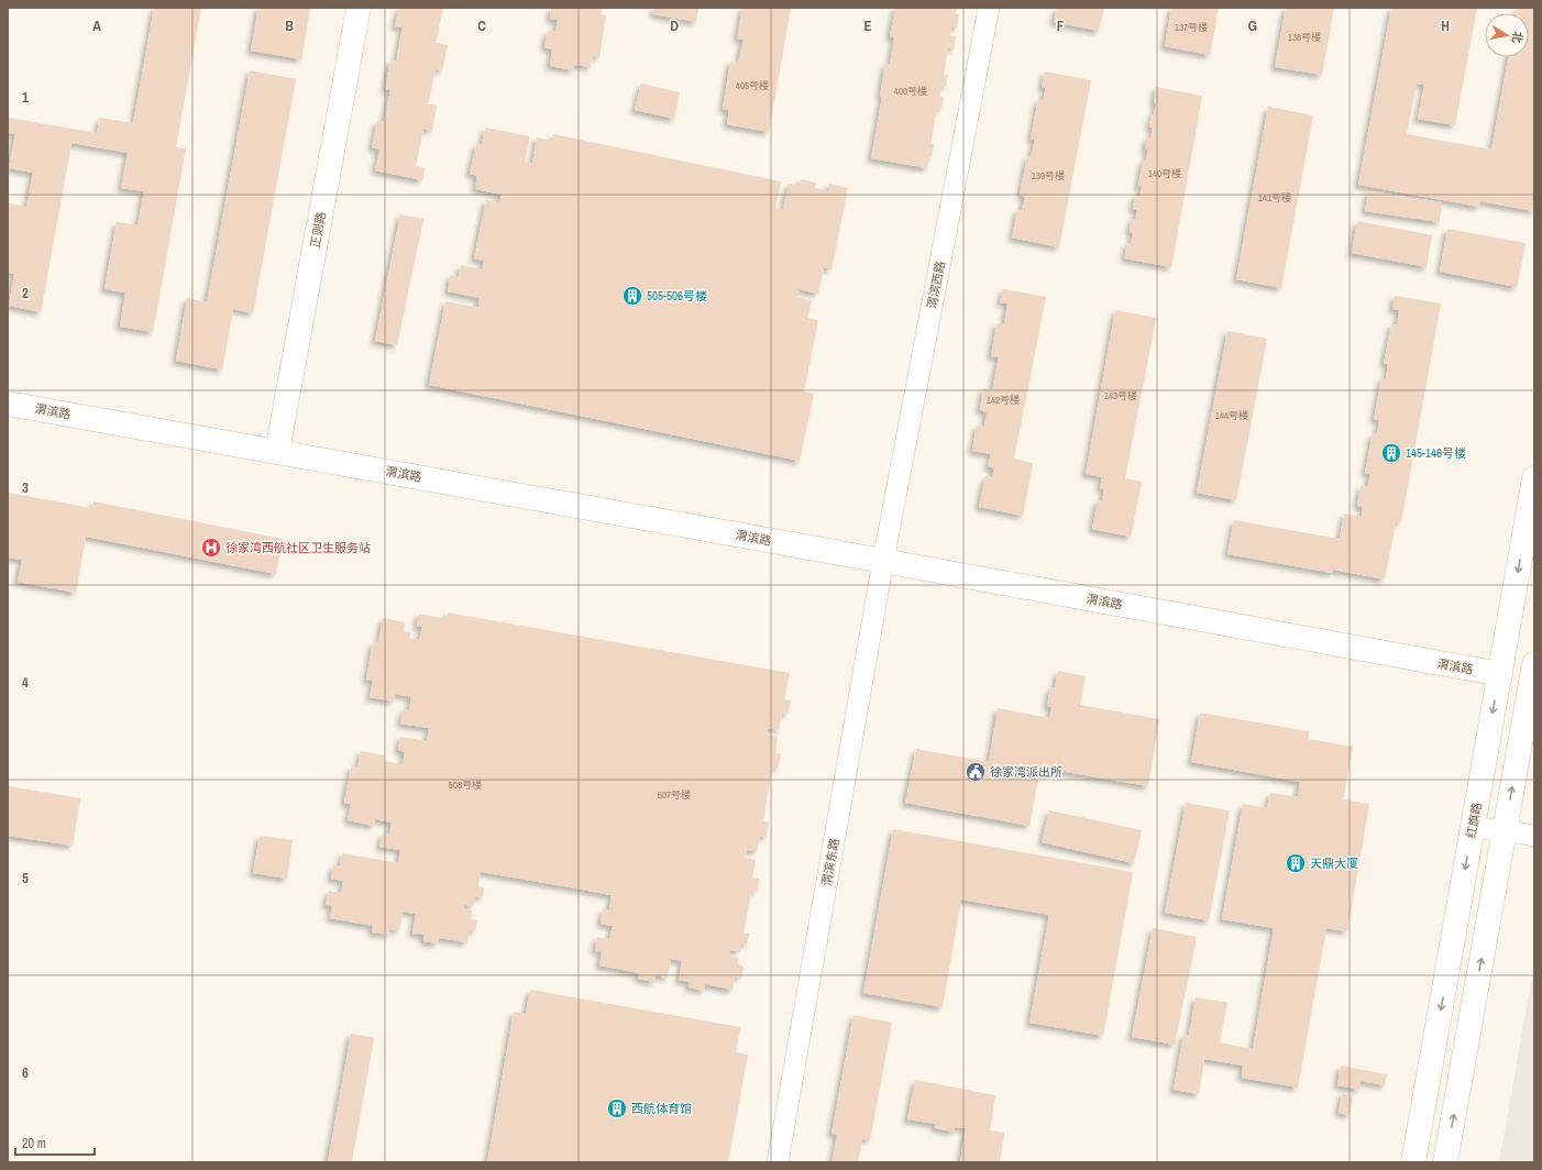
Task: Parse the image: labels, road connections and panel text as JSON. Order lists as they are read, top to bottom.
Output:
{
  "streets": {
    "street": [
      "正则路",
      "渭滨西路",
      "渭滨路",
      "红旗路",
      "渭滨东路"
    ]
  },
  "crossings": [
    ["正则路", "渭滨路"],
    ["渭滨西路", "渭滨路"],
    ["渭滨西路", "渭滨东路"],
    ["渭滨路", "红旗路"],
    ["渭滨路", "渭滨东路"]
  ],
  "places": {
    "building": [
      "505-506号楼",
      "145-146号楼",
      "天鼎大厦",
      "西航体育馆"
    ],
    "hospital": ["徐家湾西航社区卫生服务站"],
    "public building": ["徐家湾派出所"]
  },
  "house_numbers": [
    "137号楼",
    "138号楼",
    "405号楼",
    "400号楼",
    "140号楼",
    "139号楼",
    "141号楼",
    "143号楼",
    "142号楼",
    "144号楼",
    "508号楼",
    "507号楼"
  ],
  "scale_bar": "20 m",
  "north": "right",
  "grid": {
    "columns": [
      "A",
      "B",
      "C",
      "D",
      "E",
      "F",
      "G",
      "H"
    ],
    "rows": [
      "1",
      "2",
      "3",
      "4",
      "5",
      "6"
    ]
  }
}
